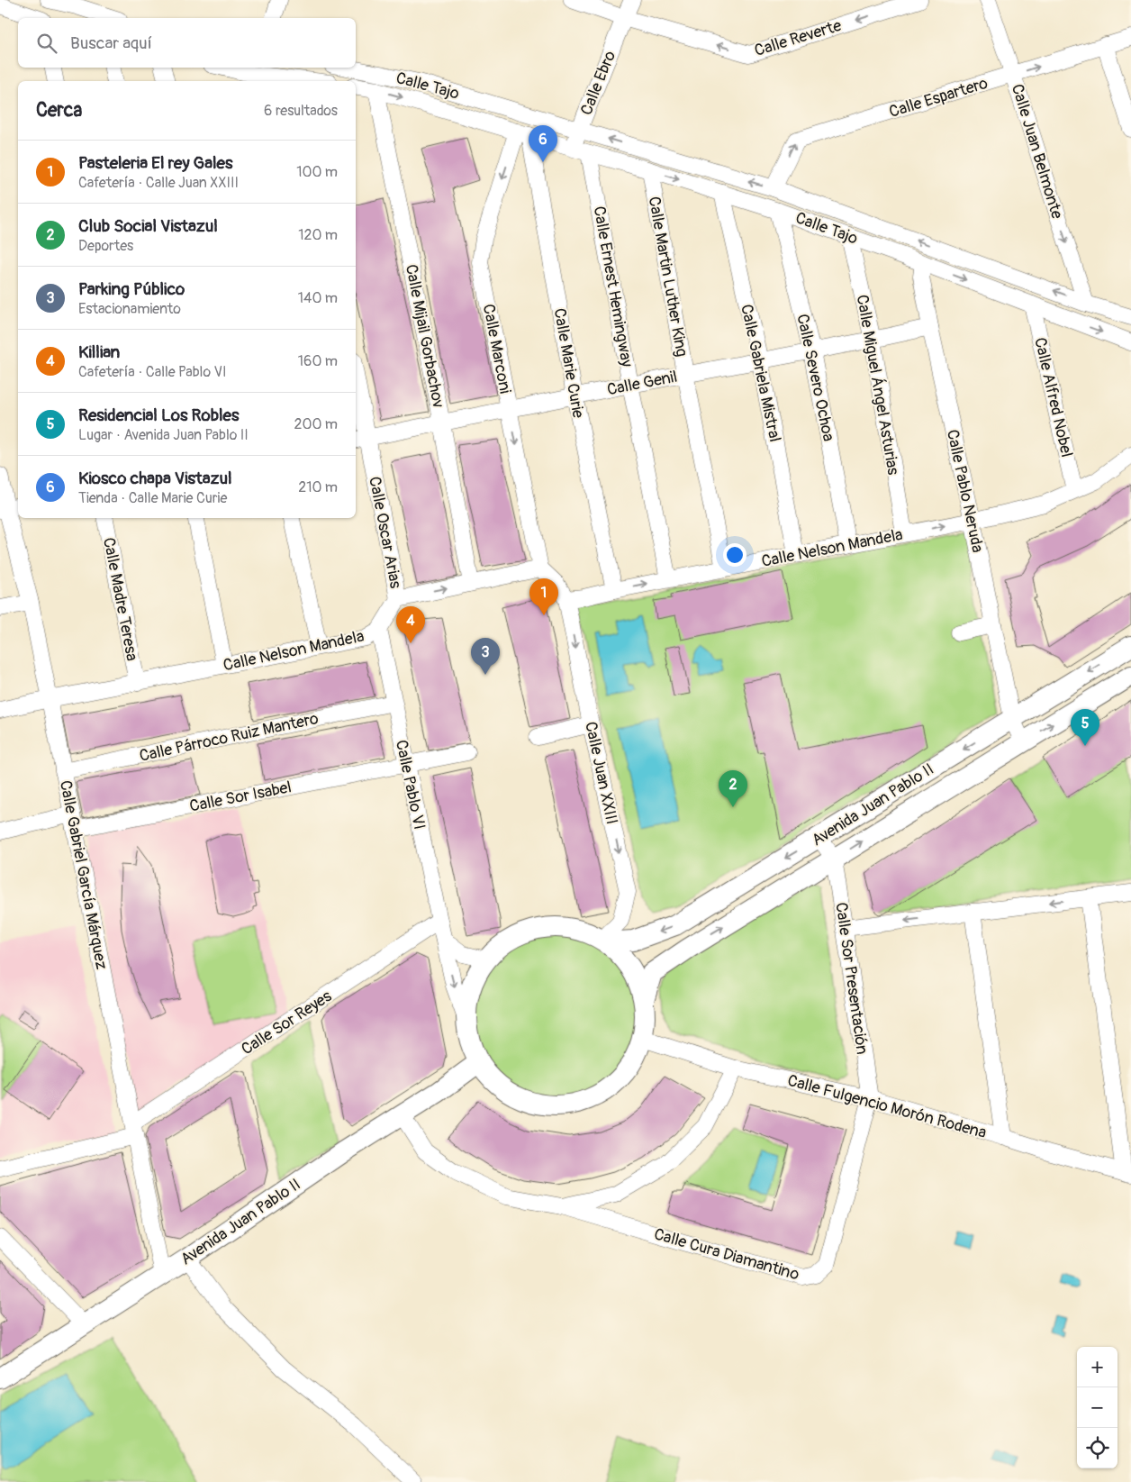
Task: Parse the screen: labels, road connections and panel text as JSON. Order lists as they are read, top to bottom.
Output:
{
  "streets": {
    "main road": ["Avenida Juan Pablo II"],
    "street": [
      "Calle Reverte",
      "Calle Ebro",
      "Calle Tajo",
      "Calle Espartero",
      "Calle Juan Belmonte",
      "Calle Martin Luther King",
      "Calle Ernest Hemingway",
      "Calle Mijail Gorbachov",
      "Calle Marconi",
      "Calle Marie Curie",
      "Calle Gabriela Mistral",
      "Calle Severo Ochoa",
      "Calle Genil",
      "Calle Miguel Ángel Asturias",
      "Calle Alfred Nobel",
      "Calle Pablo Neruda",
      "Calle Oscar Arias",
      "Calle Nelson Mandela",
      "Calle Madre Teresa",
      "Calle Párroco Ruiz Mantero",
      "Calle Juan XXIII",
      "Calle Pablo VI",
      "Calle Sor Isabel",
      "Calle Gabriel García Márquez",
      "Calle Sor Presentación",
      "Calle Sor Reyes",
      "Calle Fulgencio Morón Rodena",
      "Calle Cura Diamantino"
    ]
  },
  "crossings": [
    ["Calle Reverte", "Calle Ebro"],
    ["Calle Ebro", "Calle Tajo"],
    ["Calle Tajo", "Calle Espartero"],
    ["Calle Tajo", "Calle Juan Belmonte"],
    ["Calle Tajo", "Calle Martin Luther King"],
    ["Calle Tajo", "Calle Ernest Hemingway"],
    ["Calle Tajo", "Calle Mijail Gorbachov"],
    ["Calle Tajo", "Calle Marconi"],
    ["Calle Tajo", "Calle Marie Curie"],
    ["Calle Tajo", "Calle Gabriela Mistral"],
    ["Calle Tajo", "Calle Severo Ochoa"],
    ["Calle Tajo", "Calle Miguel Ángel Asturias"],
    ["Calle Tajo", "Calle Alfred Nobel"],
    ["Calle Tajo", "Calle Pablo Neruda"],
    ["Calle Espartero", "Calle Juan Belmonte"],
    ["Calle Martin Luther King", "Calle Genil"],
    ["Calle Martin Luther King", "Calle Nelson Mandela"],
    ["Calle Ernest Hemingway", "Calle Genil"],
    ["Calle Ernest Hemingway", "Calle Nelson Mandela"],
    ["Calle Mijail Gorbachov", "Calle Genil"],
    ["Calle Marconi", "Calle Marie Curie"],
    ["Calle Marconi", "Calle Genil"],
    ["Calle Marie Curie", "Calle Genil"],
    ["Calle Marie Curie", "Calle Nelson Mandela"],
    ["Calle Gabriela Mistral", "Calle Genil"],
    ["Calle Gabriela Mistral", "Calle Nelson Mandela"],
    ["Calle Severo Ochoa", "Calle Genil"],
    ["Calle Severo Ochoa", "Calle Nelson Mandela"],
    ["Calle Genil", "Calle Miguel Ángel Asturias"],
    ["Calle Genil", "Calle Pablo Neruda"],
    ["Calle Genil", "Calle Oscar Arias"],
    ["Calle Miguel Ángel Asturias", "Calle Nelson Mandela"],
    ["Calle Alfred Nobel", "Calle Nelson Mandela"],
    ["Calle Pablo Neruda", "Calle Nelson Mandela"],
    ["Calle Pablo Neruda", "Avenida Juan Pablo II"],
    ["Calle Oscar Arias", "Calle Nelson Mandela"],
    ["Calle Nelson Mandela", "Calle Madre Teresa"],
    ["Calle Nelson Mandela", "Calle Juan XXIII"],
    ["Calle Nelson Mandela", "Calle Pablo VI"],
    ["Calle Nelson Mandela", "Calle Gabriel García Márquez"],
    ["Calle Párroco Ruiz Mantero", "Calle Pablo VI"],
    ["Calle Párroco Ruiz Mantero", "Calle Gabriel García Márquez"],
    ["Calle Juan XXIII", "Avenida Juan Pablo II"],
    ["Calle Pablo VI", "Calle Sor Isabel"],
    ["Calle Pablo VI", "Calle Sor Reyes"],
    ["Calle Sor Isabel", "Calle Gabriel García Márquez"],
    ["Avenida Juan Pablo II", "Calle Gabriel García Márquez"],
    ["Avenida Juan Pablo II", "Calle Sor Presentación"],
    ["Avenida Juan Pablo II", "Calle Cura Diamantino"],
    ["Calle Gabriel García Márquez", "Calle Sor Reyes"],
    ["Calle Sor Presentación", "Calle Fulgencio Morón Rodena"],
    ["Calle Sor Presentación", "Calle Cura Diamantino"],
    ["Calle Fulgencio Morón Rodena", "Calle Cura Diamantino"]
  ],
  "one_way": [
    "Calle Reverte",
    "Calle Espartero",
    "Calle Marconi",
    "Calle Juan XXIII"
  ],
  "page": {
    "search": "Buscar aquí",
    "heading": ["Cerca", "6 resultados"],
    "pins": [
      "6",
      "1",
      "4",
      "3",
      "5",
      "2"
    ],
    "list": [
      {
        "mark": "1",
        "name": "Pasteleria El rey Gales",
        "note": "Cafetería · Calle Juan XXIII",
        "value": "100 m"
      },
      {
        "mark": "2",
        "name": "Club Social Vistazul",
        "note": "Deportes",
        "value": "120 m"
      },
      {
        "mark": "3",
        "name": "Parking Público",
        "note": "Estacionamiento",
        "value": "140 m"
      },
      {
        "mark": "4",
        "name": "Killian",
        "note": "Cafetería · Calle Pablo VI",
        "value": "160 m"
      },
      {
        "mark": "5",
        "name": "Residencial Los Robles",
        "note": "Lugar · Avenida Juan Pablo II",
        "value": "200 m"
      },
      {
        "mark": "6",
        "name": "Kiosco chapa Vistazul",
        "note": "Tienda · Calle Marie Curie",
        "value": "210 m"
      }
    ],
    "map_buttons": ["+", "−"]
  }
}
